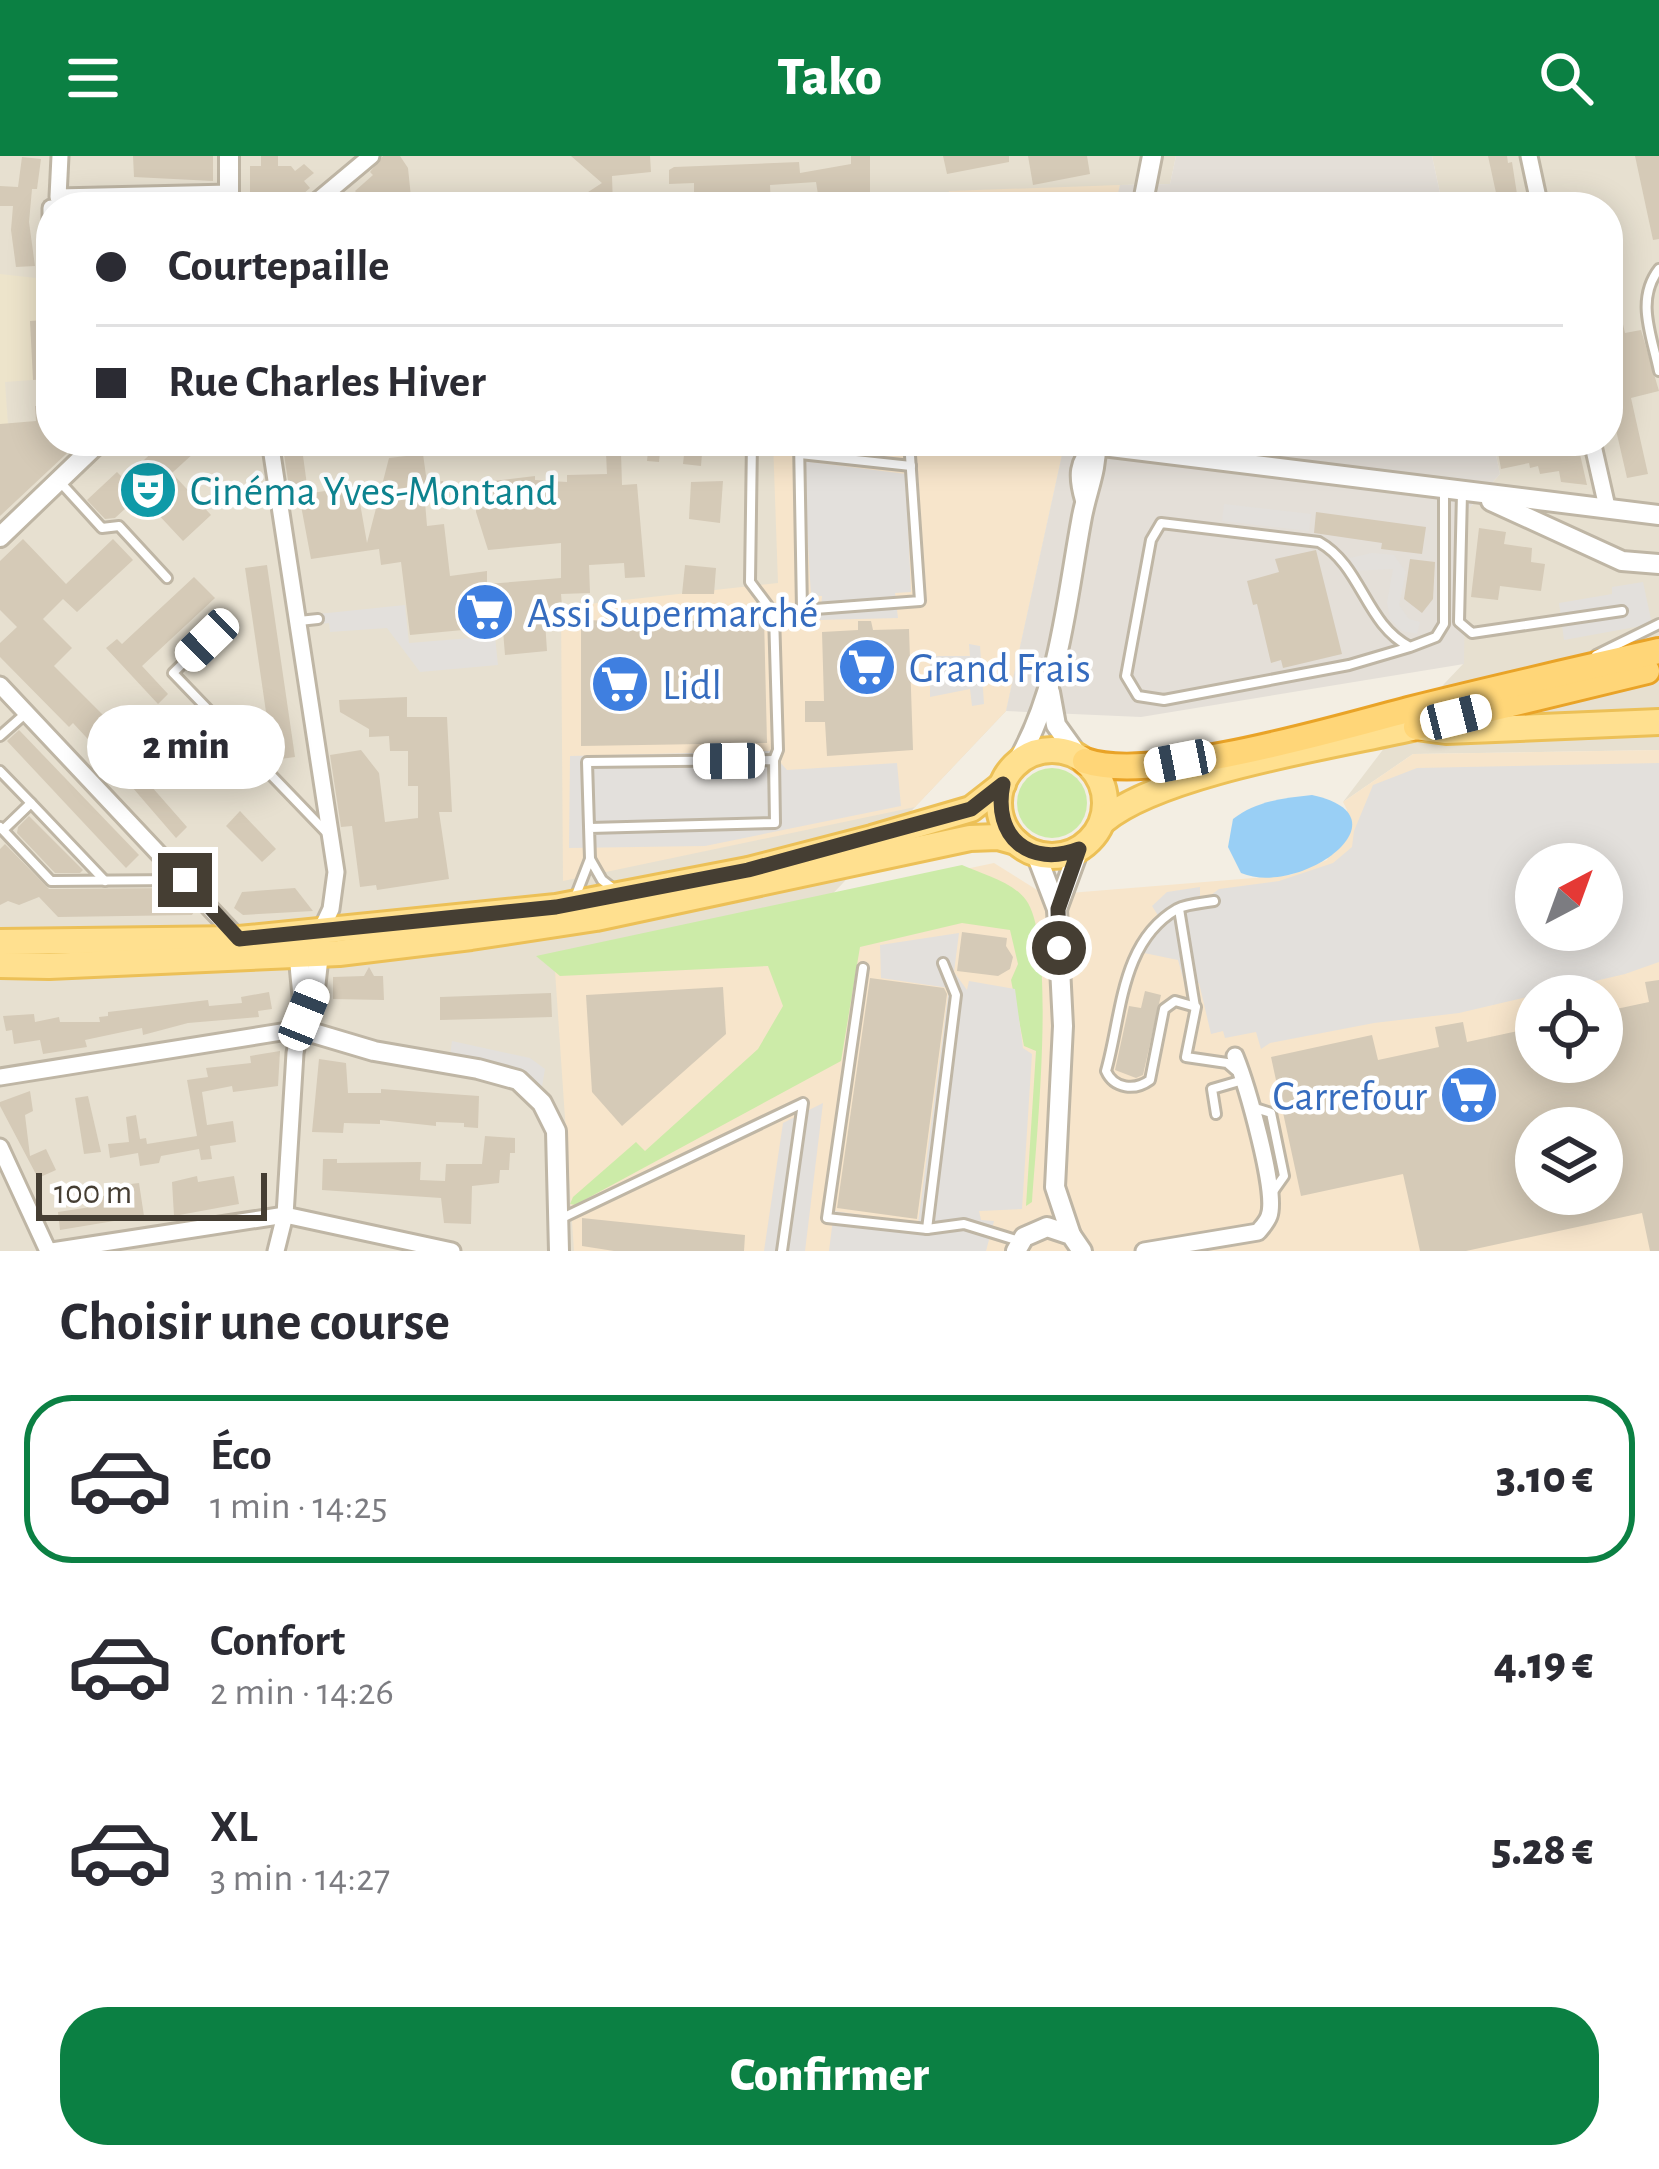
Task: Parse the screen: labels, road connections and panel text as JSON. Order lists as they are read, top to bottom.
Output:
{
  "places": {
    "theatre": ["Cinéma Yves-Montand"],
    "supermarket": [
      "Assi Supermarché",
      "Grand Frais",
      "Lidl",
      "Carrefour"
    ]
  },
  "scale_bar": "100 m",
  "north": "top right",
  "page": {
    "header": "Tako",
    "banner": ["Courtepaille", "Rue Charles Hiver"],
    "bubble": "2 min",
    "scale": "100 m",
    "heading": "Choisir une course",
    "list": [
      {
        "name": "Éco",
        "note": "1 min · 14:25",
        "value": "3.10 €"
      },
      {
        "name": "Confort",
        "note": "2 min · 14:26",
        "value": "4.19 €"
      },
      {
        "name": "XL",
        "note": "3 min · 14:27",
        "value": "5.28 €"
      }
    ],
    "buttons": "Confirmer"
  }
}
